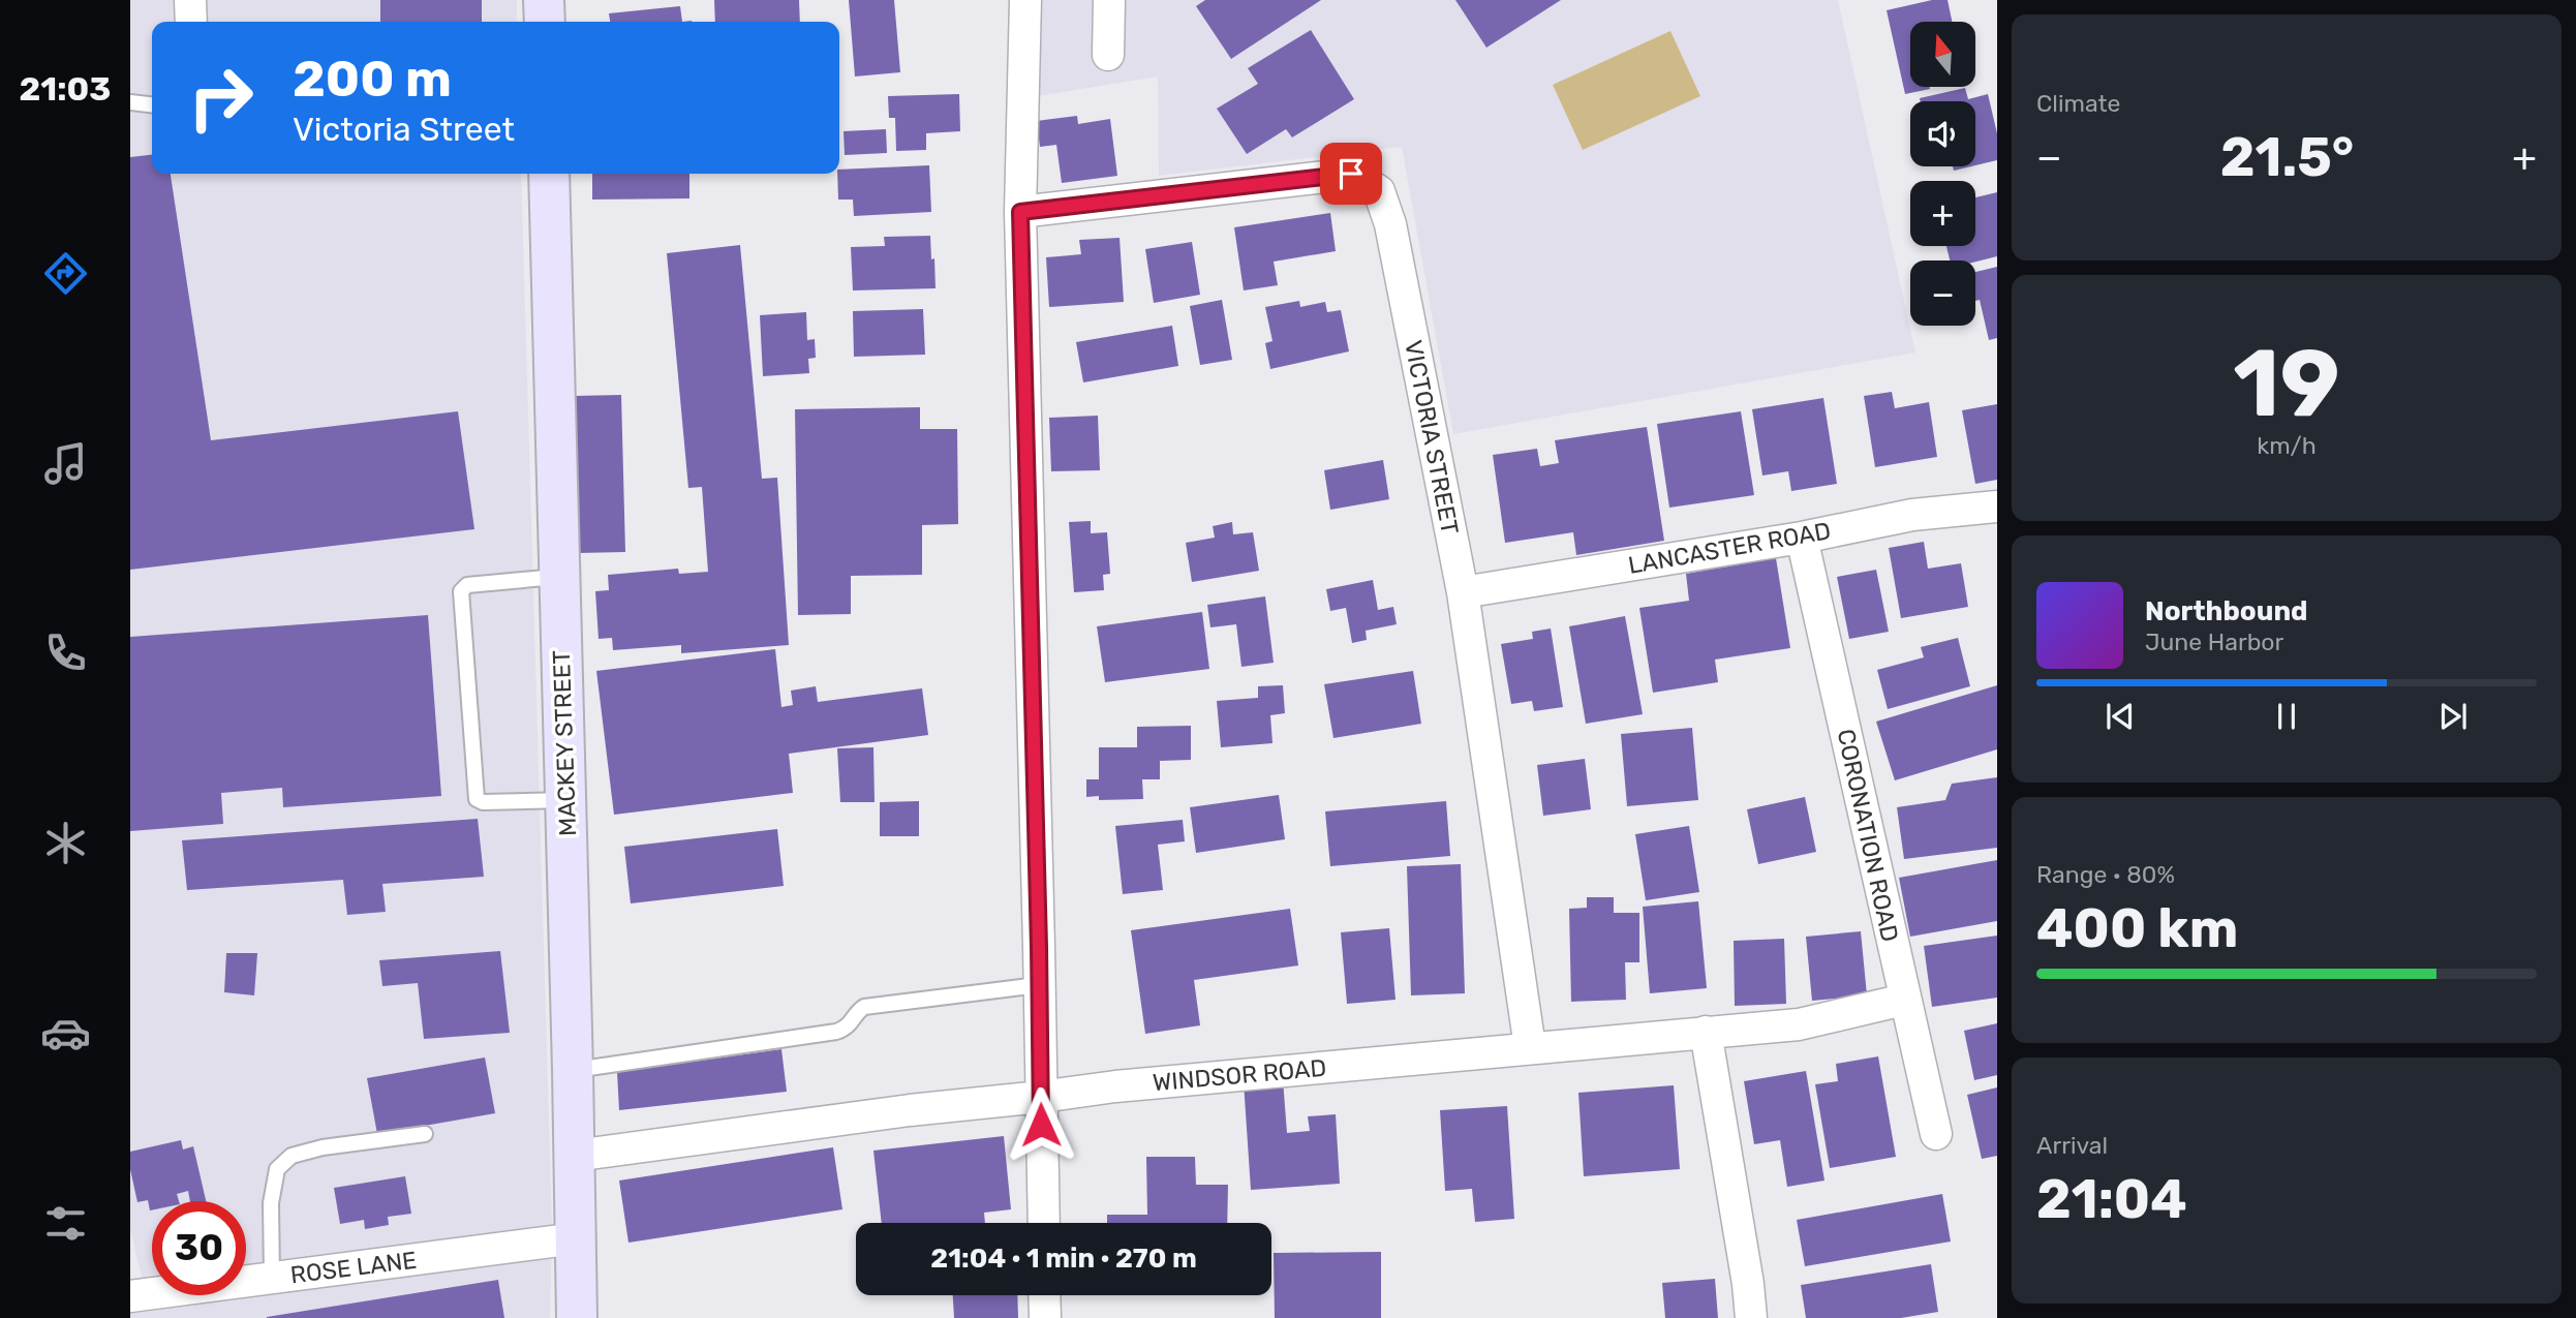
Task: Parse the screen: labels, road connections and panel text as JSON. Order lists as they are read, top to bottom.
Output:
{
  "streets": {
    "main road": ["MACKEY STREET"],
    "street": [
      "VICTORIA STREET",
      "LANCASTER ROAD",
      "CORONATION ROAD",
      "WINDSOR ROAD",
      "ROSE LANE"
    ]
  },
  "crossings": [
    ["VICTORIA STREET", "LANCASTER ROAD"],
    ["VICTORIA STREET", "WINDSOR ROAD"],
    ["LANCASTER ROAD", "CORONATION ROAD"],
    ["MACKEY STREET", "WINDSOR ROAD"],
    ["MACKEY STREET", "ROSE LANE"],
    ["CORONATION ROAD", "WINDSOR ROAD"]
  ],
  "north": "top",
  "page": {
    "tabs": "21:03",
    "tile": [
      "Climate",
      ["19", "km/h"],
      ["Range · 80%", "400 km"],
      ["Arrival", "21:04"]
    ],
    "map_buttons": ["+", "−"],
    "turn": ["200 m", "Victoria Street"],
    "heat": ["−", "21.5°", "+"],
    "song": ["Northbound", "June Harbor"],
    "limit": "30",
    "trip": "21:04 · 1 min · 270 m"
  }
}
